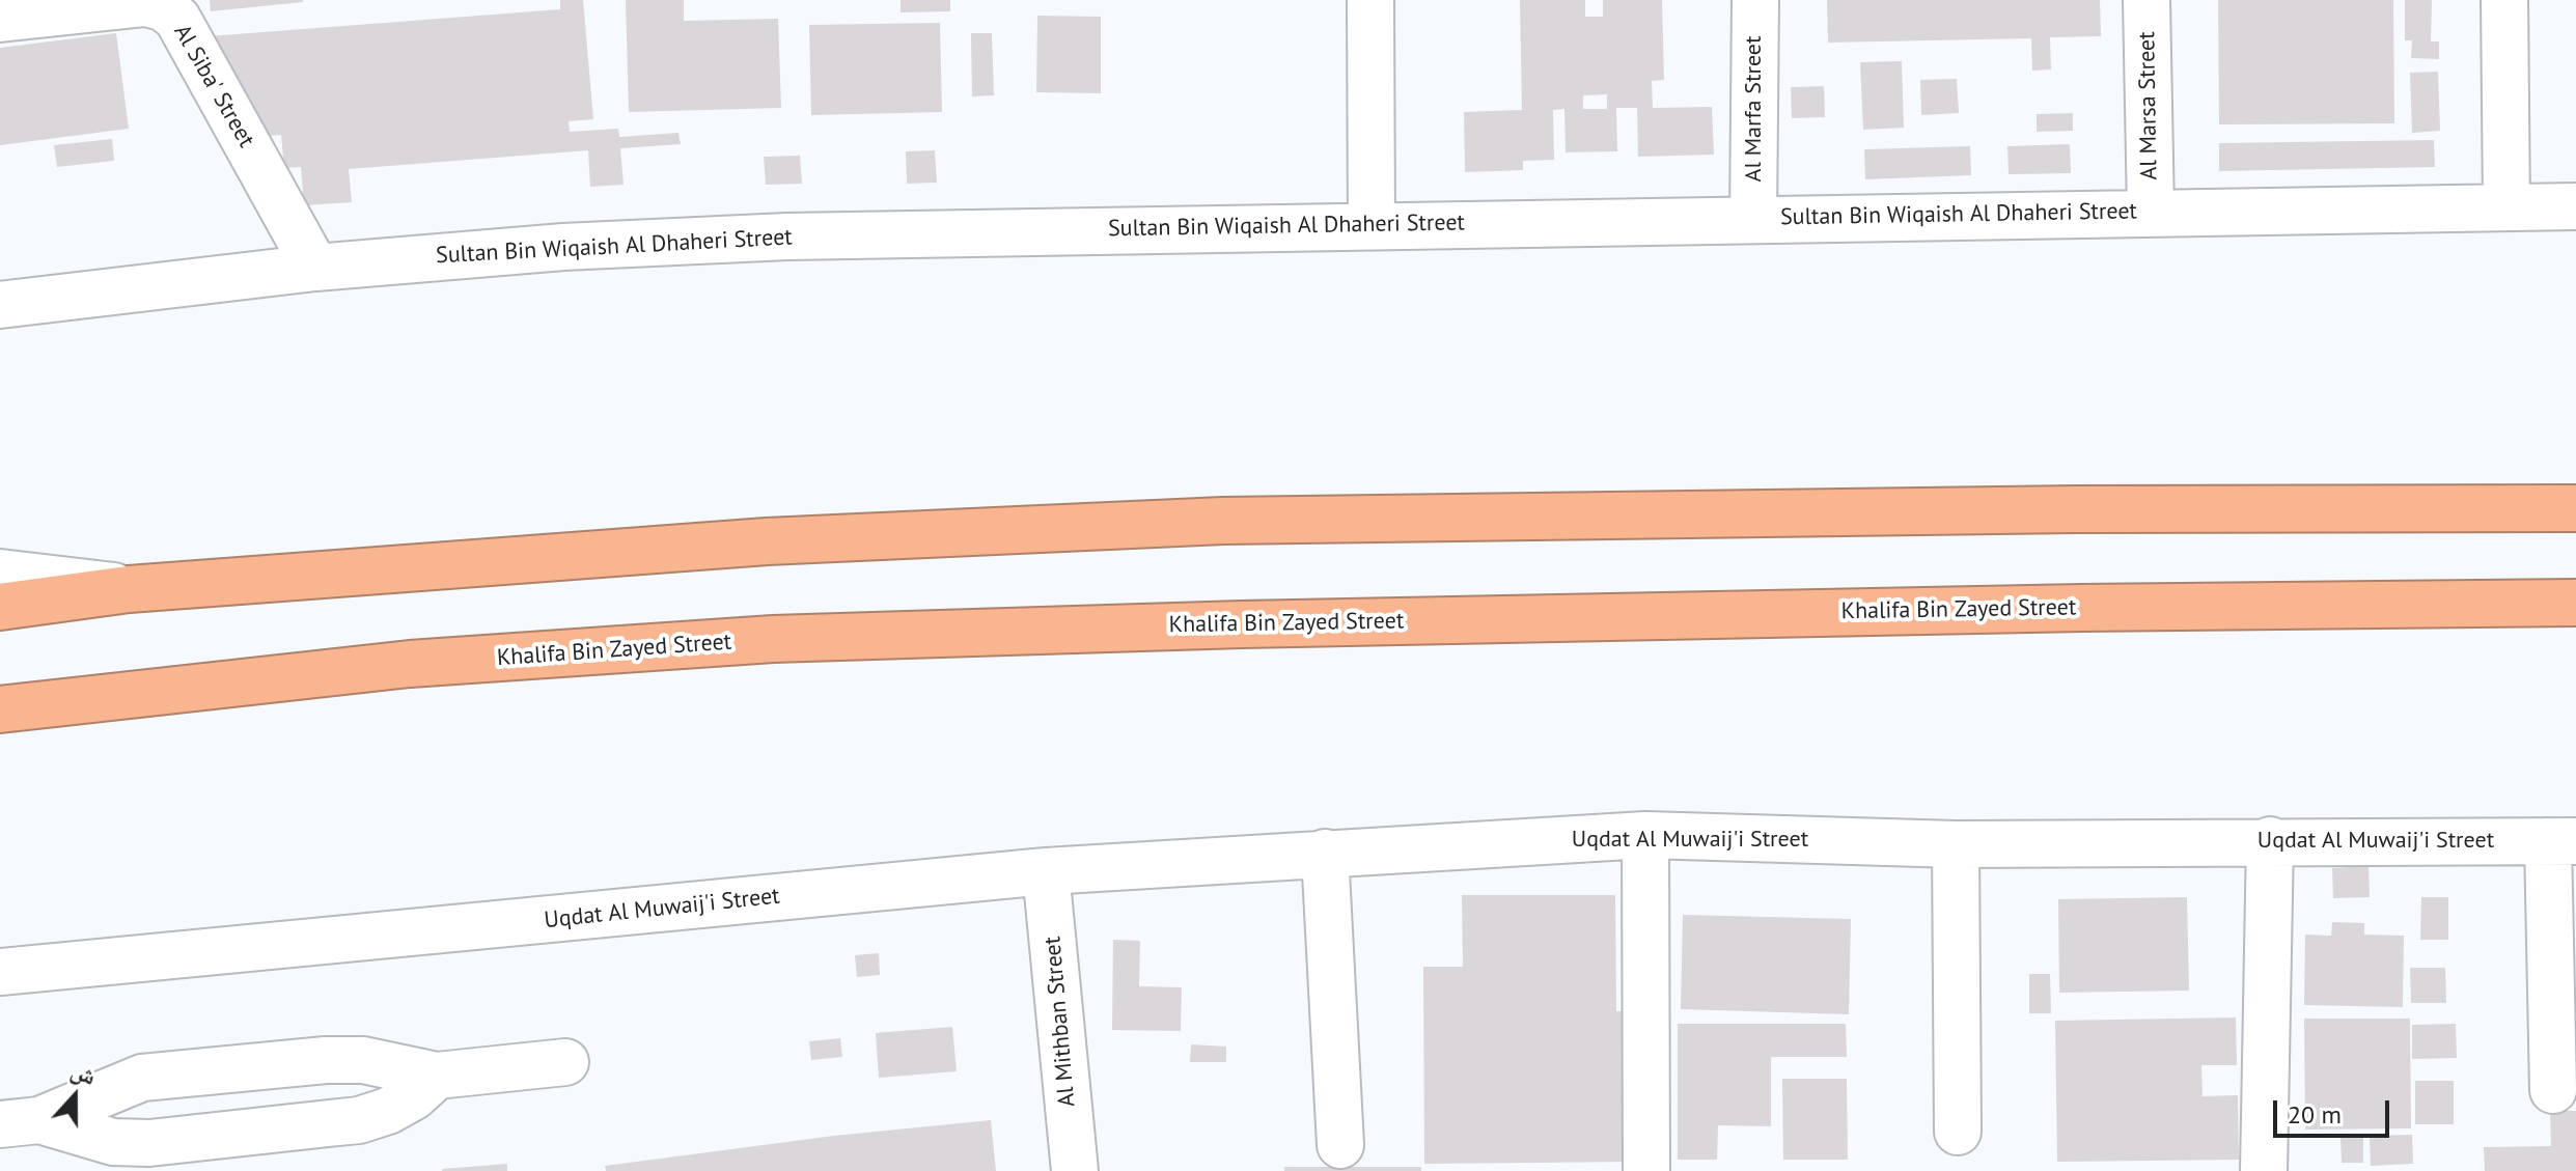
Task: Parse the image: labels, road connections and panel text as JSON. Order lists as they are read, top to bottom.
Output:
{
  "streets": {
    "highway": ["Khalifa Bin Zayed Street"],
    "street": [
      "Al Siba' Street",
      "Al Marsa Street",
      "Al Marfa Street",
      "Sultan Bin Wiqaish Al Dhaheri Street",
      "Uqdat Al Muwaij'i Street",
      "Al Mithban Street"
    ]
  },
  "crossings": [
    ["Al Siba' Street", "Sultan Bin Wiqaish Al Dhaheri Street"],
    ["Al Marsa Street", "Sultan Bin Wiqaish Al Dhaheri Street"],
    ["Al Marfa Street", "Sultan Bin Wiqaish Al Dhaheri Street"],
    ["Uqdat Al Muwaij'i Street", "Al Mithban Street"]
  ],
  "scale_bar": "20 m",
  "north": "top"
}
